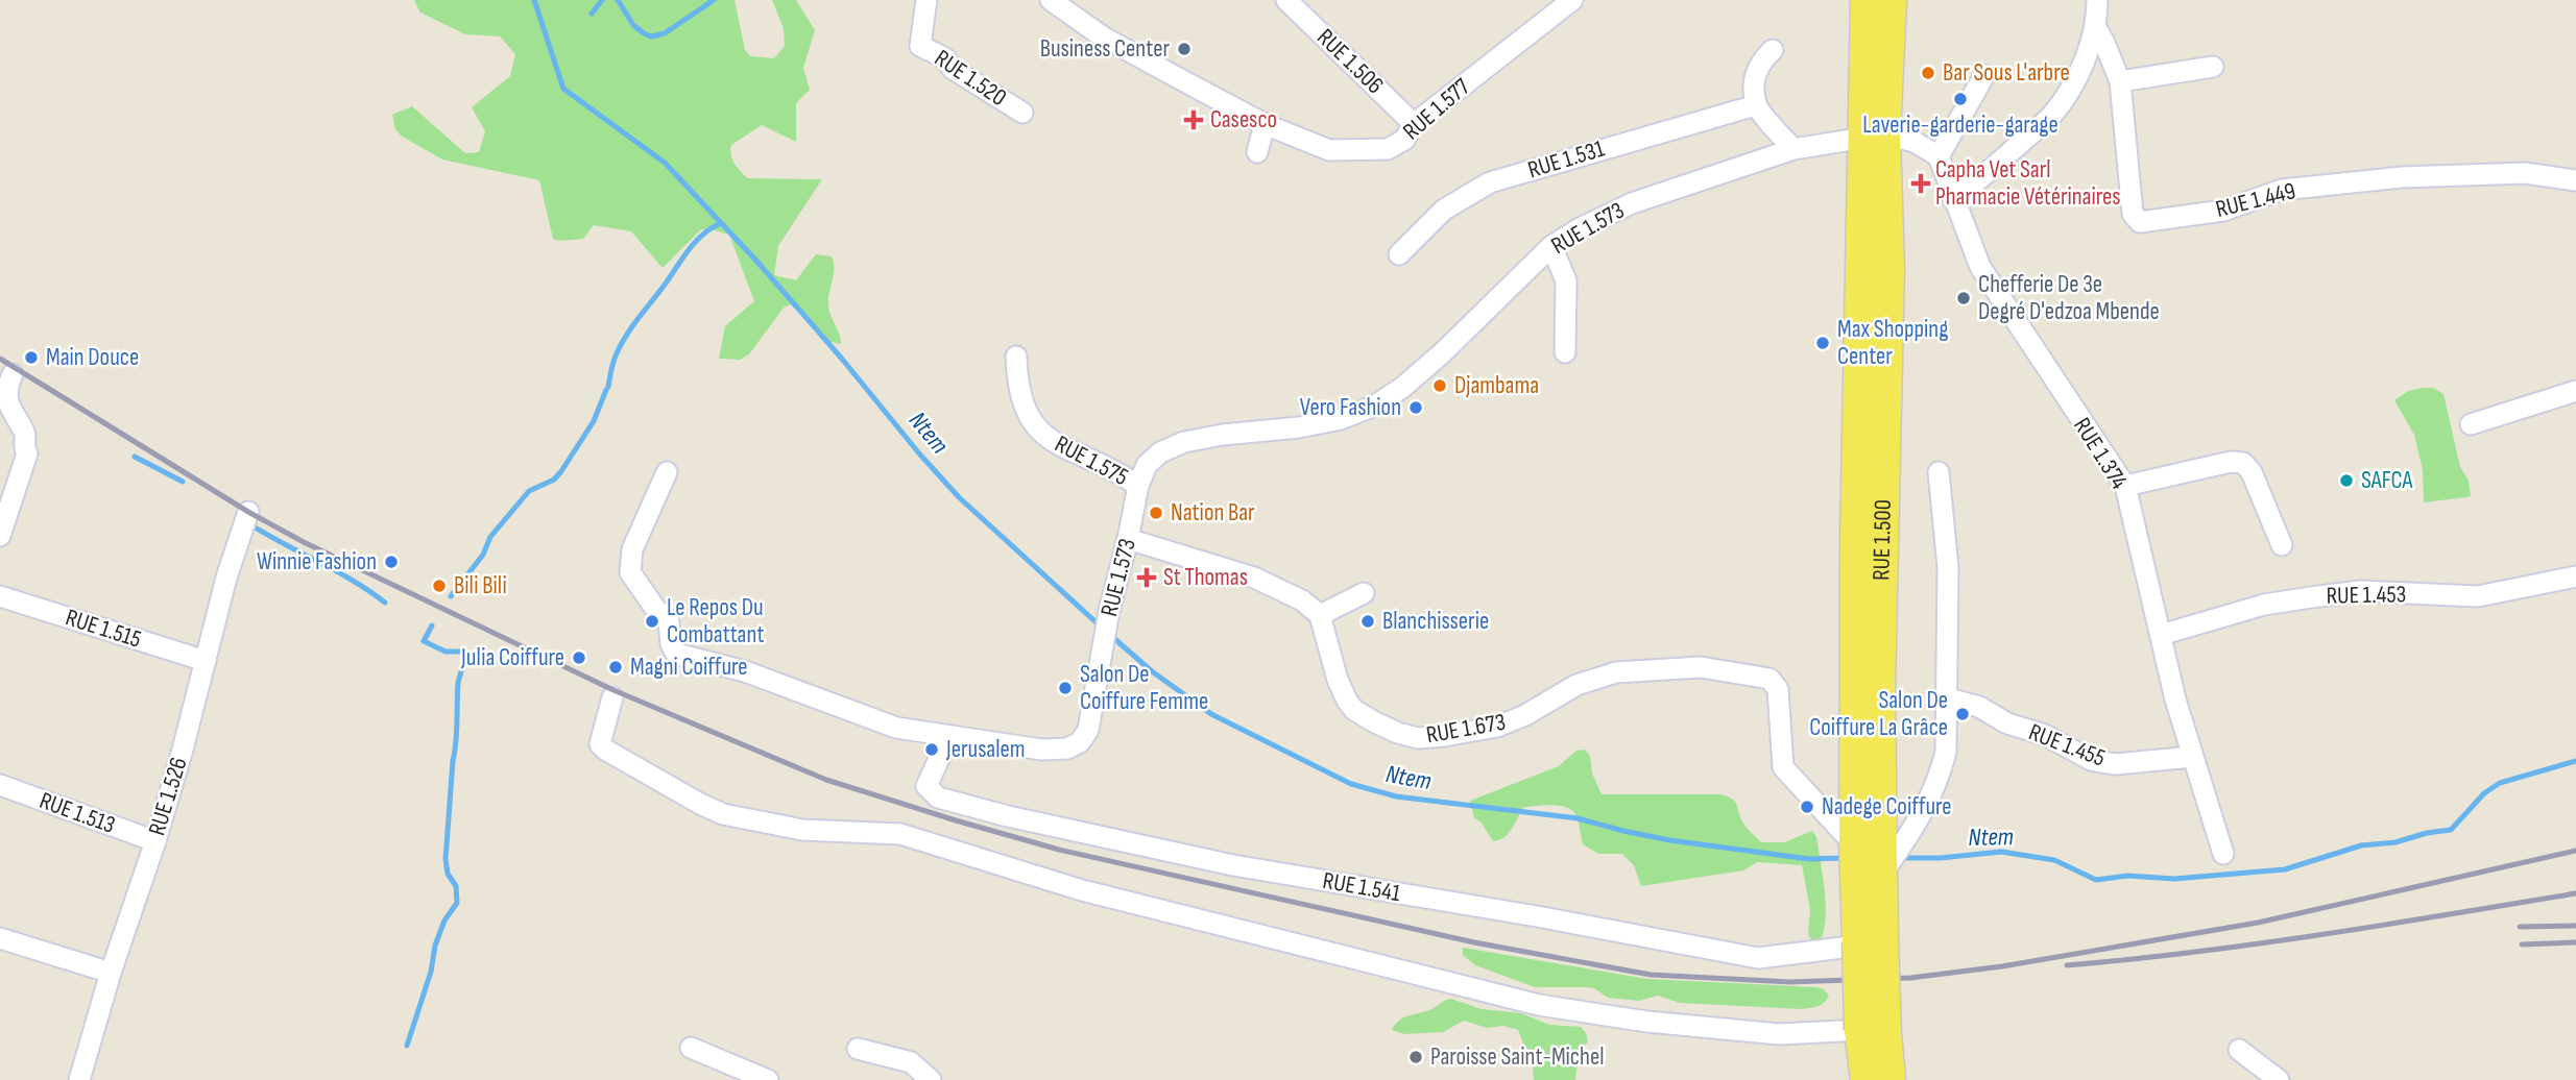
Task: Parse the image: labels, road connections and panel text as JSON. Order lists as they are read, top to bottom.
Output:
{
  "streets": {
    "main road": ["RUE 1.500"],
    "street": [
      "RUE 1.506",
      "RUE 1.520",
      "RUE 1.577",
      "RUE 1.531",
      "RUE 1.449",
      "RUE 1.573",
      "RUE 1.374",
      "RUE 1.575",
      "RUE 1.453",
      "RUE 1.515",
      "RUE 1.673",
      "RUE 1.455",
      "RUE 1.526",
      "RUE 1.513",
      "RUE 1.541"
    ]
  },
  "crossings": [
    ["RUE 1.506", "RUE 1.577"],
    ["RUE 1.573", "RUE 1.575"],
    ["RUE 1.573", "RUE 1.500"],
    ["RUE 1.573", "RUE 1.541"],
    ["RUE 1.374", "RUE 1.453"],
    ["RUE 1.374", "RUE 1.455"],
    ["RUE 1.500", "RUE 1.673"],
    ["RUE 1.500", "RUE 1.541"],
    ["RUE 1.515", "RUE 1.526"],
    ["RUE 1.526", "RUE 1.513"]
  ],
  "water": ["Ntem"],
  "places": {
    "other": [
      "Business Center",
      "Bar Sous L'arbre",
      "Laverie-garderie-garage",
      "Chefferie De 3e Degré D'edzoa Mbende",
      "Max Shopping Center",
      "Main Douce",
      "Djambama",
      "Vero Fashion",
      "SAFCA",
      "Nation Bar",
      "Winnie Fashion",
      "Bili Bili",
      "Le Repos Du Combattant",
      "Blanchisserie",
      "Julia Coiffure",
      "Magni Coiffure",
      "Salon De Coiffure Femme",
      "Salon De Coiffure La Grâce",
      "Jerusalem",
      "Nadege Coiffure",
      "Paroisse Saint-Michel"
    ],
    "health": ["Casesco", "Capha Vet Sarl Pharmacie Vétérinaires", "St Thomas"]
  }
}
